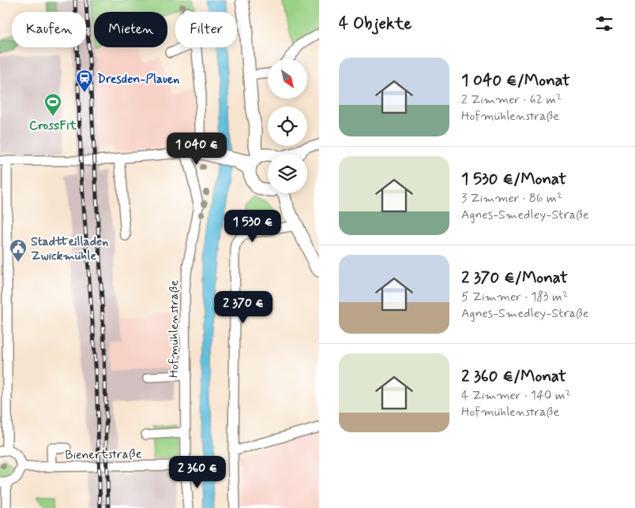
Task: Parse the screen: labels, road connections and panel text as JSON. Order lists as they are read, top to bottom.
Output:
{
  "streets": {
    "street": ["Hofmühlenstraße", "Bienertstraße"]
  },
  "crossings": [
    ["Hofmühlenstraße", "Bienertstraße"]
  ],
  "places": {
    "station": ["Dresden-Plauen"],
    "sports": ["CrossFit"],
    "public building": ["Stadtteilladen Zwickmühle"]
  },
  "north": "bottom right",
  "page": {
    "heading": "4 Objekte",
    "chip": ["Kaufen", "Mieten", "Filter"],
    "list": [
      {
        "name": "1 040 €/Monat",
        "note": "2 Zimmer · 62 m² · Hofmühlenstraße"
      },
      {
        "name": "1 530 €/Monat",
        "note": "3 Zimmer · 86 m² · Agnes-Smedley-Straße"
      },
      {
        "name": "2 370 €/Monat",
        "note": "5 Zimmer · 183 m² · Agnes-Smedley-Straße"
      },
      {
        "name": "2 360 €/Monat",
        "note": "4 Zimmer · 140 m² · Hofmühlenstraße"
      }
    ],
    "price": [
      "1 040 €",
      "1 530 €",
      "2 370 €",
      "2 360 €"
    ]
  }
}
